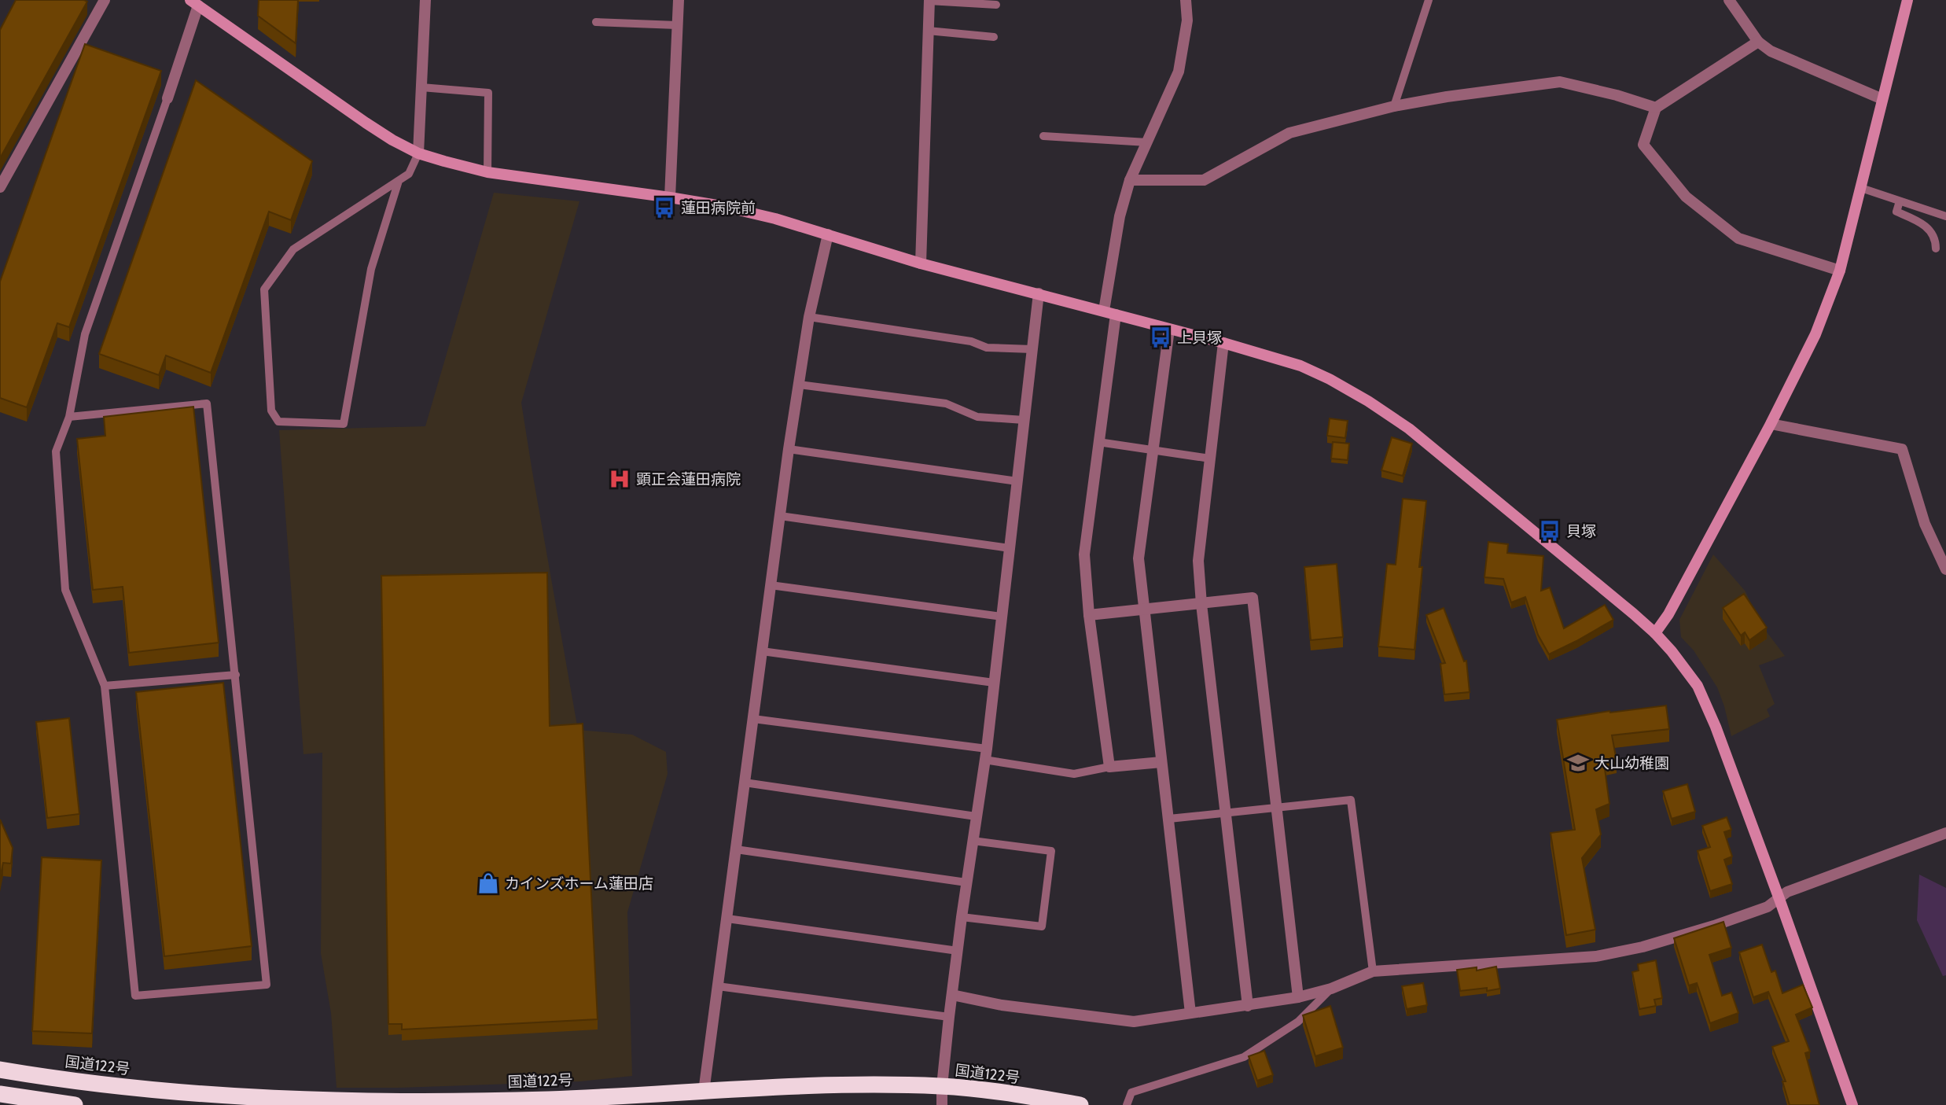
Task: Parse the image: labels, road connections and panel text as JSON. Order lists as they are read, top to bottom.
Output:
{
  "streets": {
    "highway": ["国道122号"]
  },
  "places": {
    "bus stop": ["蓮田病院前", "上貝塚", "貝塚"],
    "hospital": ["顕正会蓮田病院"],
    "school or university": ["大山幼稚園"],
    "shop": ["カインズホーム蓮田店"]
  }
}
